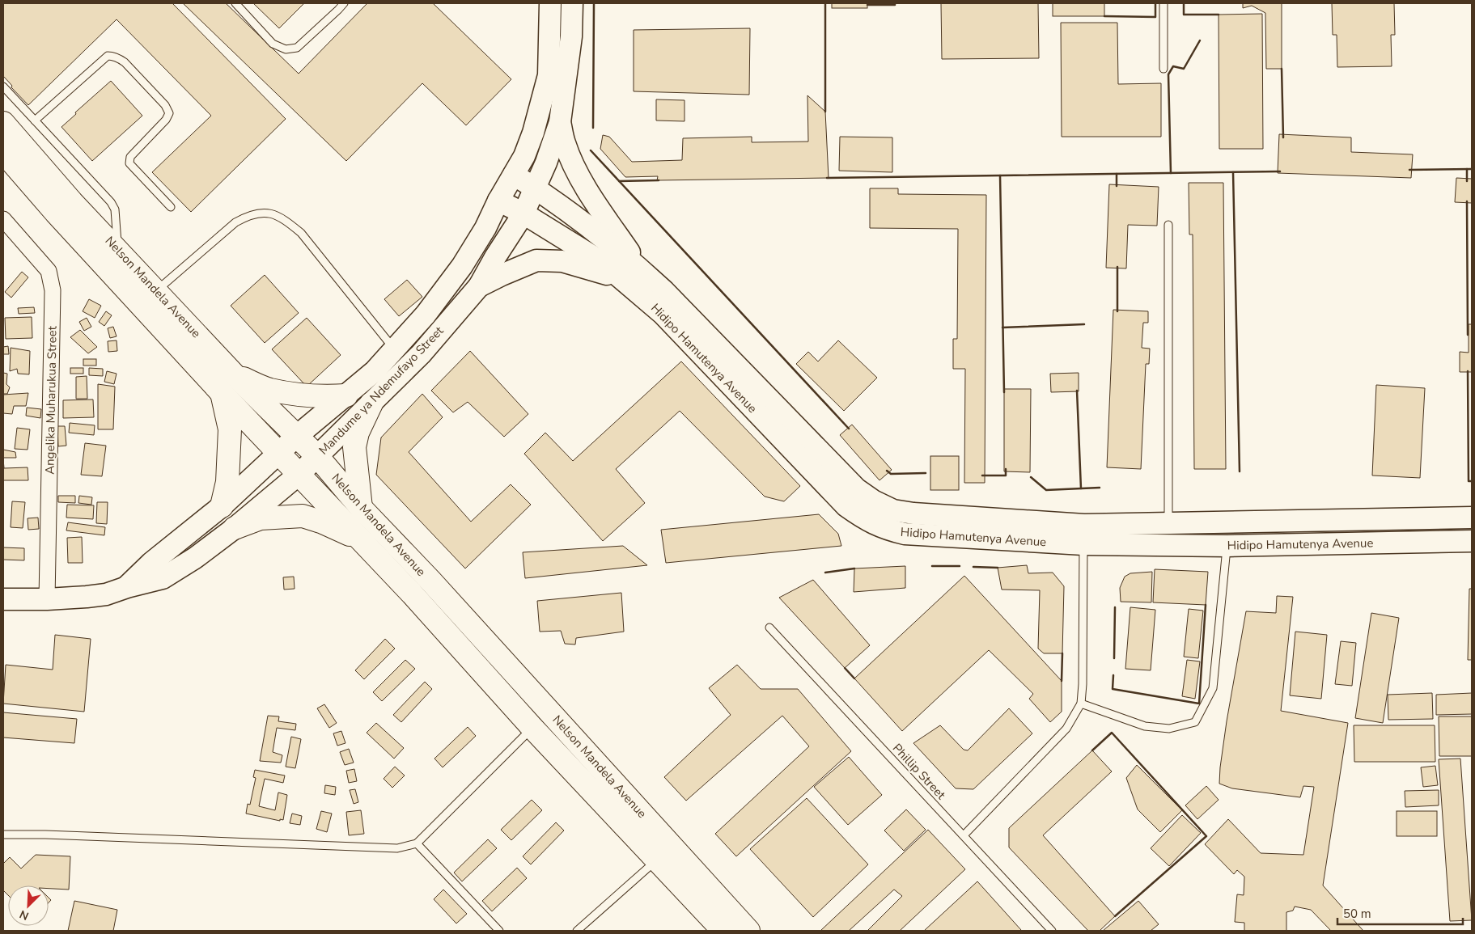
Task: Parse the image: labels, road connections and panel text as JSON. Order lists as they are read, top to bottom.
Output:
{
  "streets": {
    "main road": ["Nelson Mandela Avenue"],
    "street": ["Hidipo Hamutenya Avenue", "Mandume ya Ndemufayo Street", "Angelika Muharukua Street"],
    "lane": ["Phillip Street"]
  },
  "crossings": [
    ["Nelson Mandela Avenue", "Mandume ya Ndemufayo Street"],
    ["Hidipo Hamutenya Avenue", "Mandume ya Ndemufayo Street"],
    ["Mandume ya Ndemufayo Street", "Angelika Muharukua Street"]
  ],
  "scale_bar": "50 m",
  "north": "bottom left"
}
